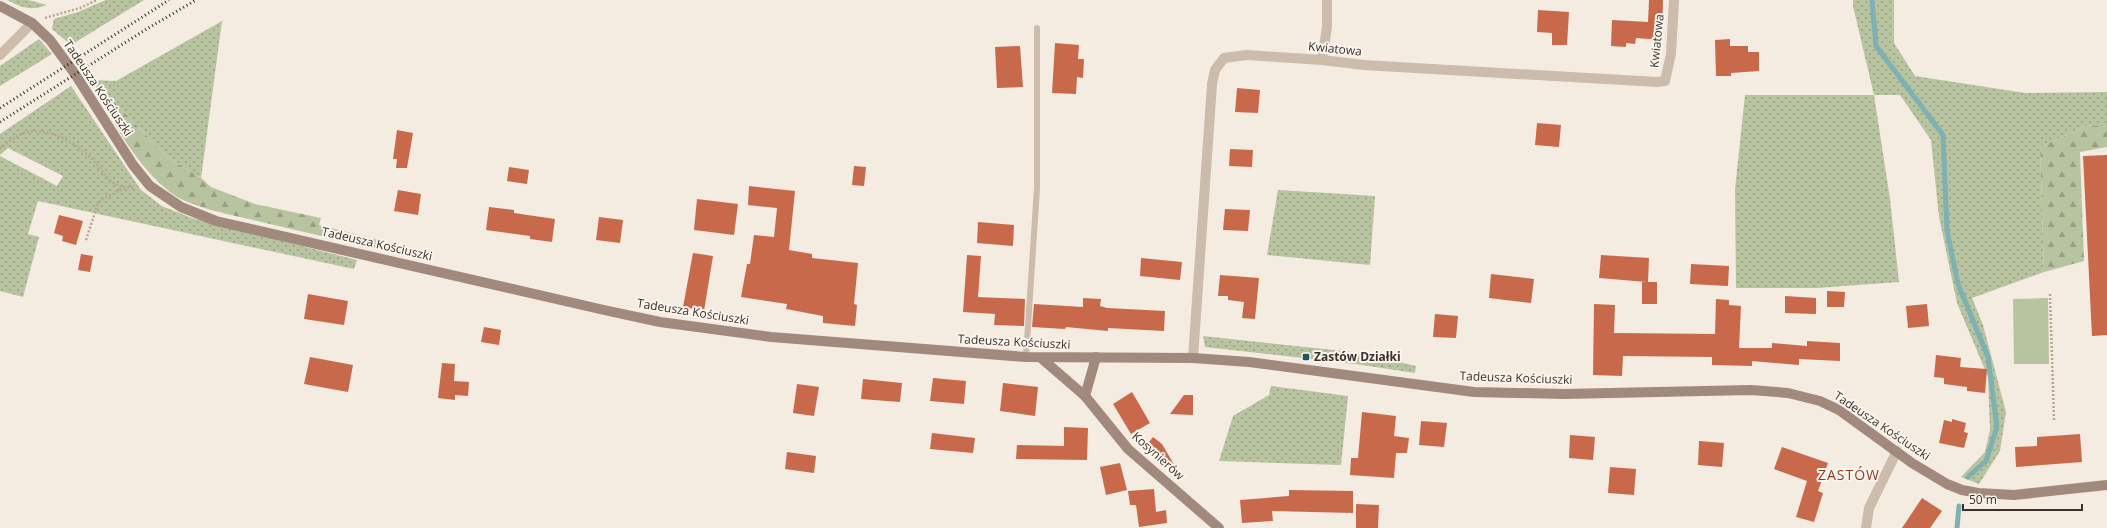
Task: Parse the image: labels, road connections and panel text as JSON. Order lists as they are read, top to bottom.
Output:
{
  "streets": {
    "street": ["Kwiatowa", "Tadeusza Kościuszki", "Kosynierów"]
  },
  "crossings": [
    ["Kwiatowa", "Tadeusza Kościuszki"],
    ["Tadeusza Kościuszki", "Kosynierów"]
  ],
  "districts": ["ZASTÓW"],
  "places": {
    "transit": ["Zastów Działki"]
  },
  "scale_bar": "50 m"
}
